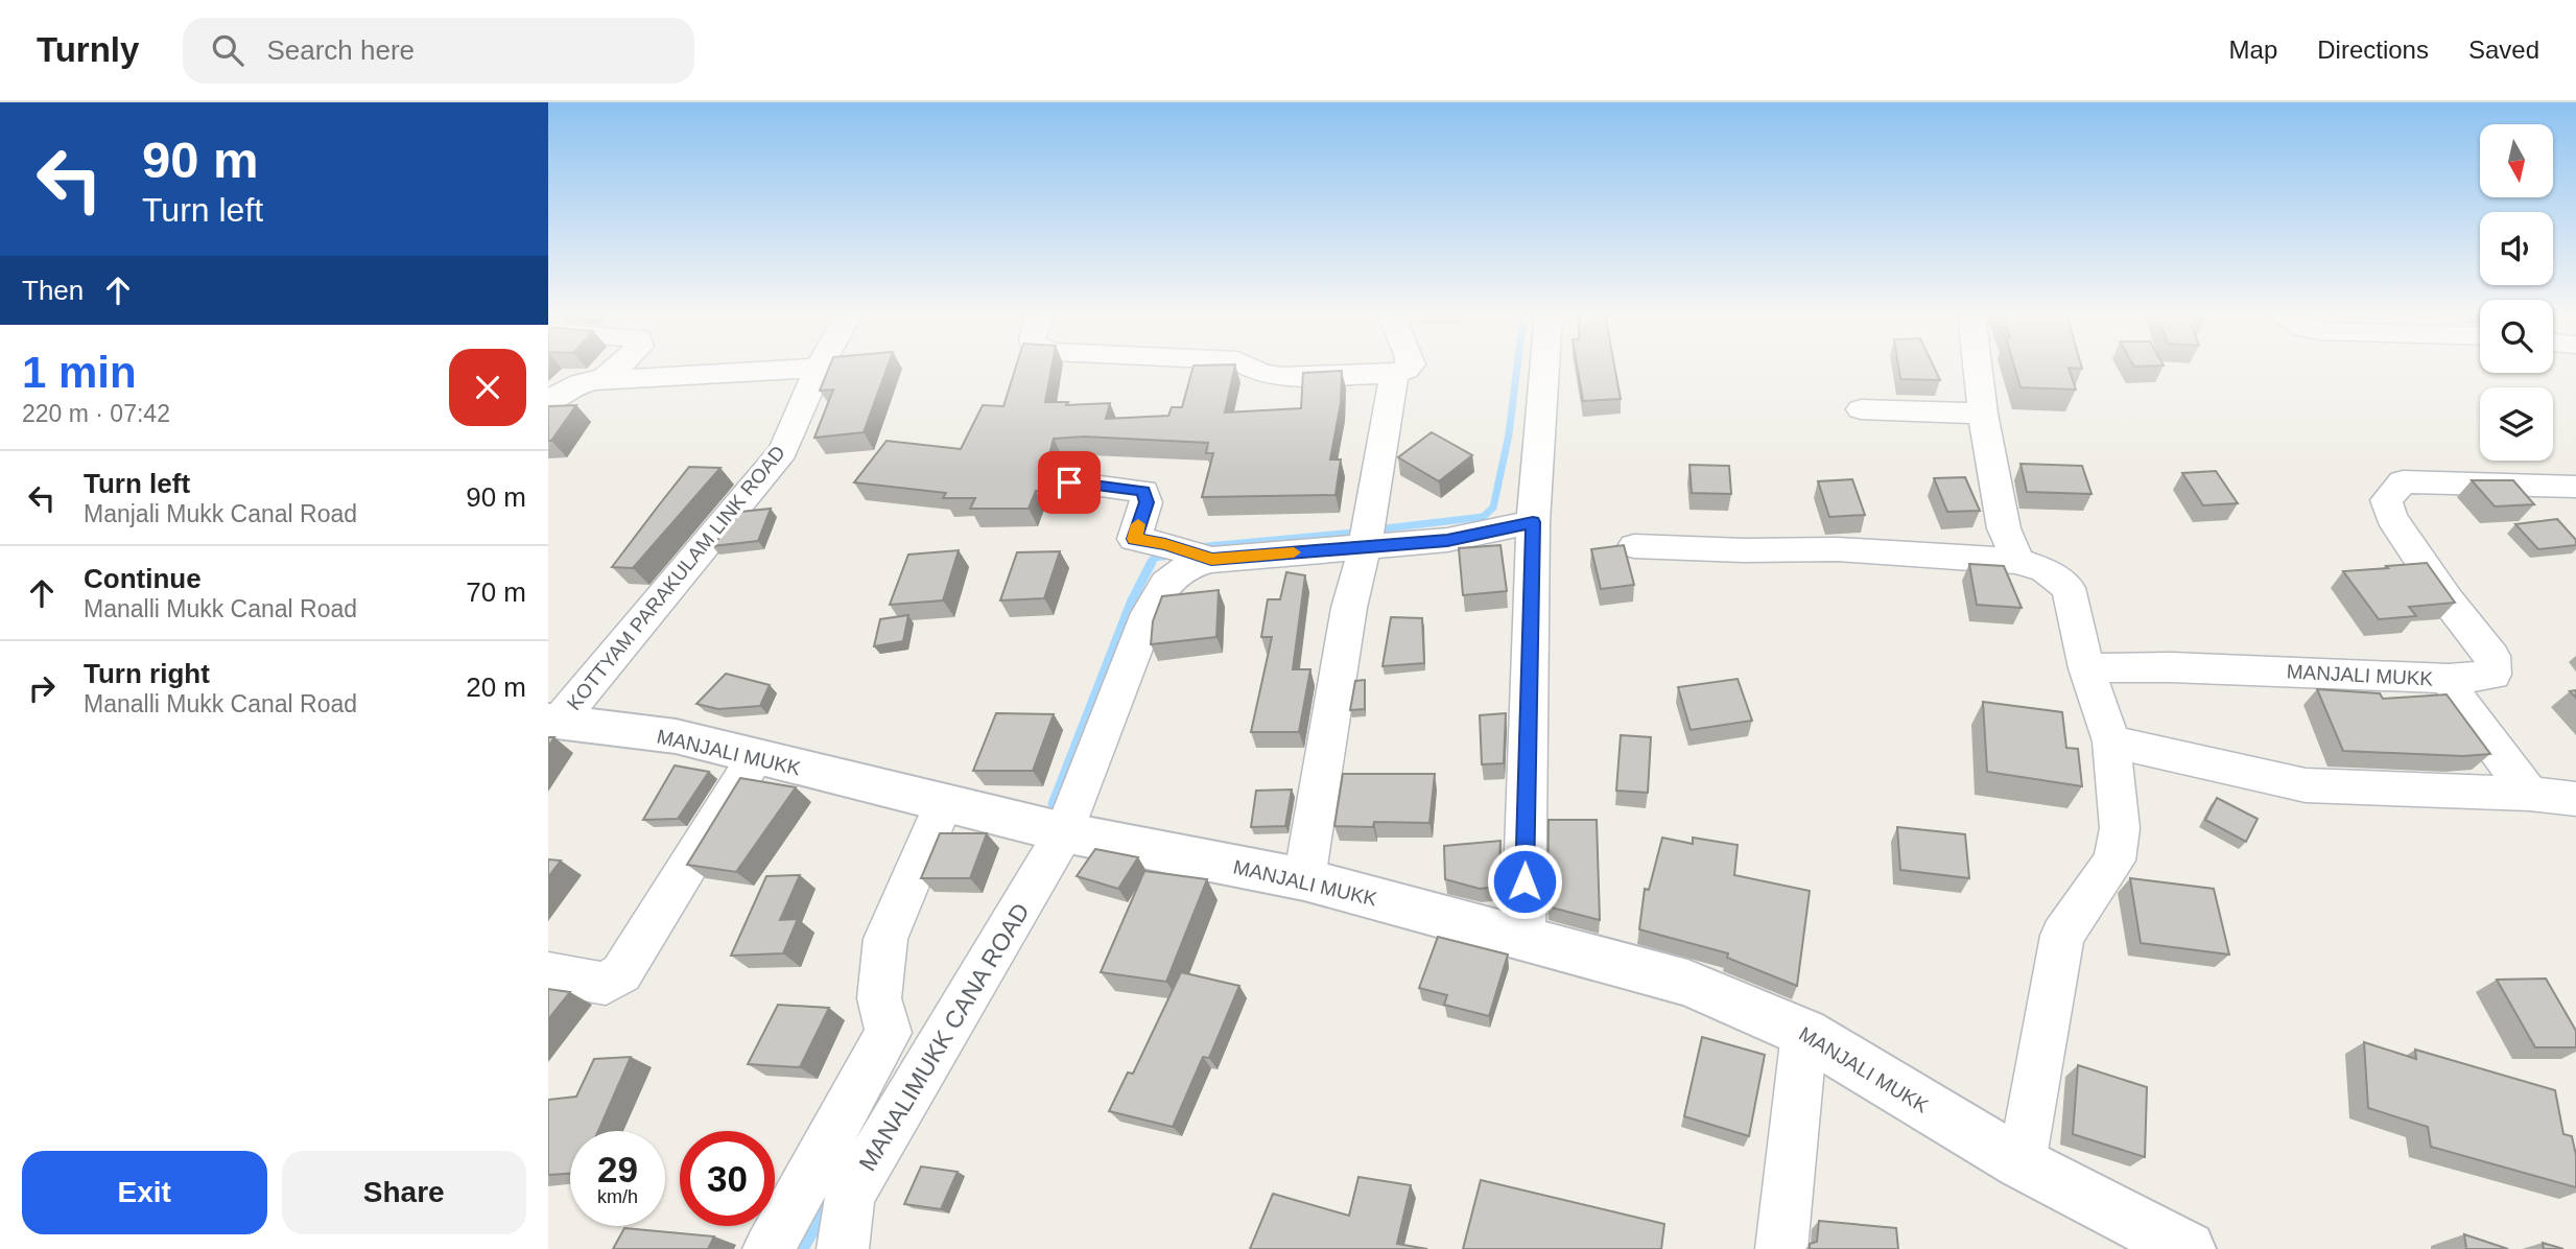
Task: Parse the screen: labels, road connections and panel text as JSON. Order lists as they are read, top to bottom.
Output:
{
  "streets": {
    "street": ["KOTTYAM PARAKULAM LINK ROAD", "MANJALI MUKK", "MANALIMUKK CANA ROAD"]
  },
  "crossings": [
    ["KOTTYAM PARAKULAM LINK ROAD", "MANJALI MUKK"],
    ["MANJALI MUKK", "MANALIMUKK CANA ROAD"]
  ],
  "north": "bottom",
  "page": {
    "header": "Turnly",
    "search": "Search here",
    "nav": ["Map", "Directions", "Saved"],
    "turn": ["90 m", "Turn left"],
    "then": "Then",
    "heading": ["1 min", "220 m · 07:42"],
    "list": [
      {
        "name": "Turn left",
        "note": "Manjali Mukk Canal Road",
        "value": "90 m"
      },
      {
        "name": "Continue",
        "note": "Manalli Mukk Canal Road",
        "value": "70 m"
      },
      {
        "name": "Turn right",
        "note": "Manalli Mukk Canal Road",
        "value": "20 m"
      }
    ],
    "speed": "29 km/h",
    "limit": "30",
    "buttons": ["Exit", "Share"]
  }
}
